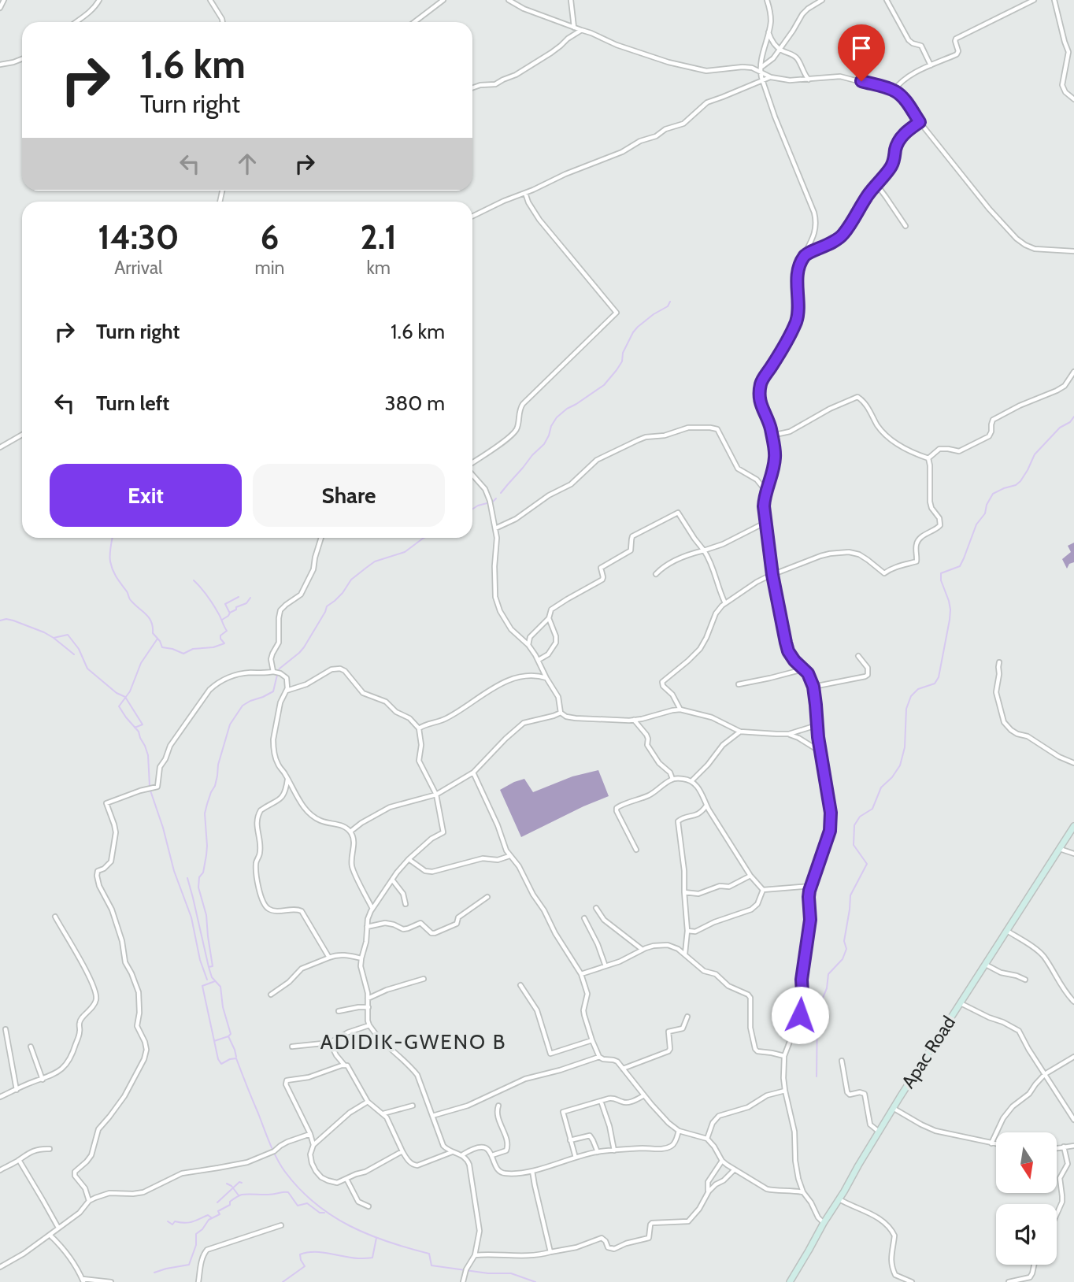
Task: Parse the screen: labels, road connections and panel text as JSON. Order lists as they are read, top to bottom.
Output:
{
  "streets": {
    "main road": ["Apac Road"]
  },
  "districts": ["ADIDIK-GWENO B"],
  "north": "bottom",
  "page": {
    "turn": ["1.6 km", "Turn right"],
    "eta": [
      "14:30",
      "Arrival",
      "6",
      "min",
      "2.1",
      "km"
    ],
    "list": [
      {
        "name": "Turn right",
        "value": "1.6 km"
      },
      {
        "name": "Turn left",
        "value": "380 m"
      }
    ],
    "buttons": ["Exit", "Share"]
  }
}
